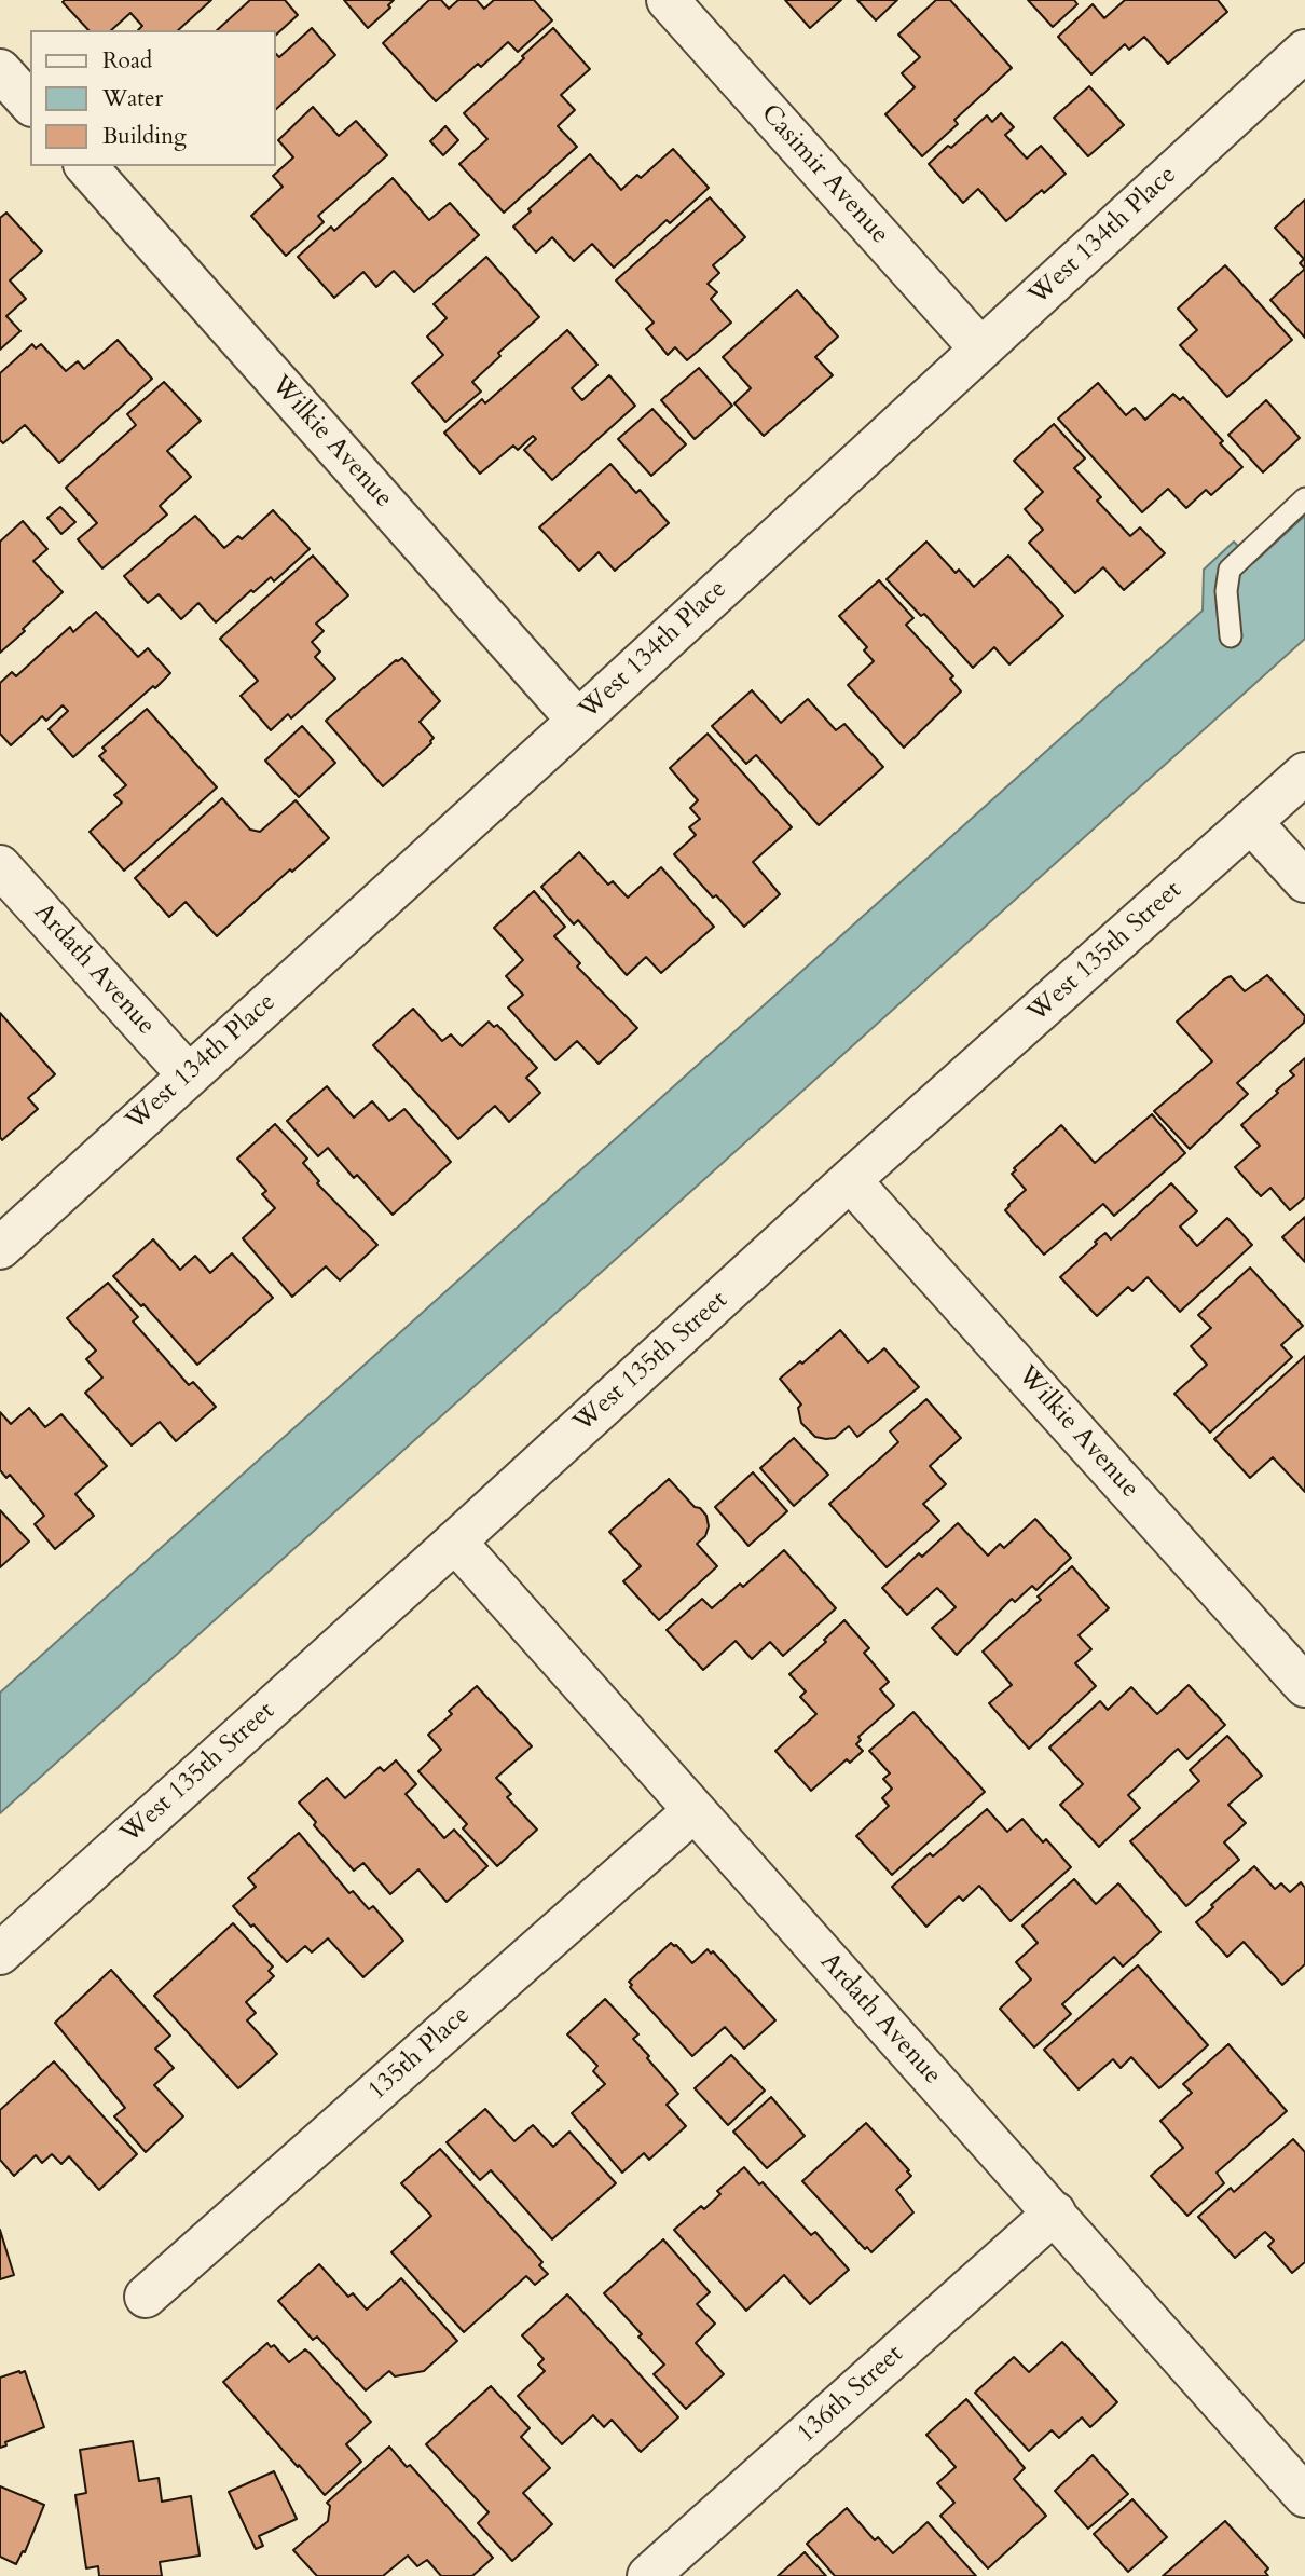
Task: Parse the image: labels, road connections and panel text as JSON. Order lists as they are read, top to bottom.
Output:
{
  "streets": {
    "street": [
      "Casimir Avenue",
      "West 134th Place",
      "Wilkie Avenue",
      "West 135th Street",
      "Ardath Avenue",
      "135th Place",
      "136th Street"
    ]
  },
  "crossings": [
    ["Casimir Avenue", "West 134th Place"],
    ["West 134th Place", "Wilkie Avenue"],
    ["West 134th Place", "Ardath Avenue"],
    ["Wilkie Avenue", "West 135th Street"],
    ["West 135th Street", "Ardath Avenue"],
    ["Ardath Avenue", "135th Place"],
    ["Ardath Avenue", "136th Street"]
  ],
  "legend": ["Road", "Water", "Building"]
}
